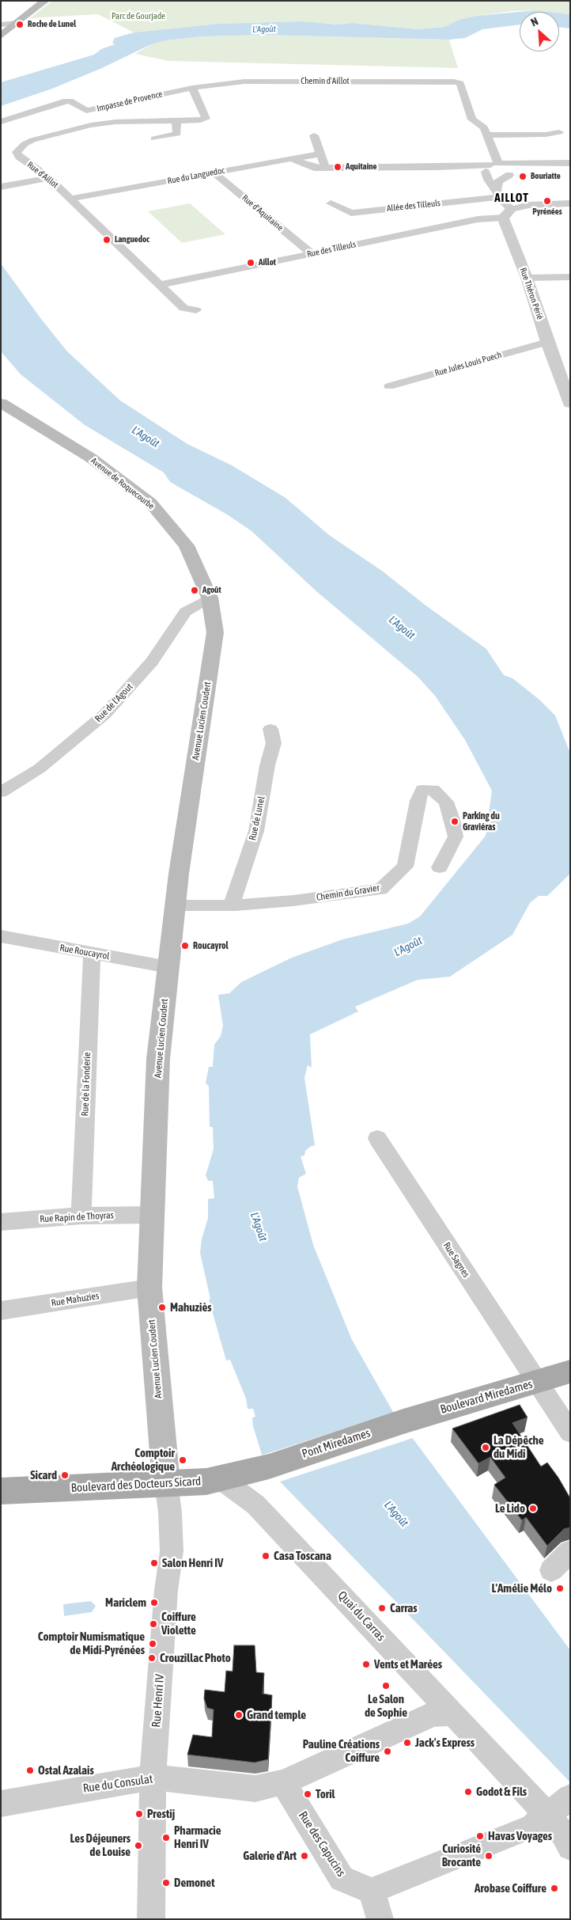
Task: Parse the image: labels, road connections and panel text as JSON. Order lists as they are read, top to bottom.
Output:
{
  "streets": {
    "main road": [
      "Avenue de Roquecourbe",
      "Avenue Lucien Coudert",
      "Boulevard Miredames",
      "Pont Miredames",
      "Boulevard des Docteurs Sicard"
    ],
    "street": [
      "Chemin d'Aillot",
      "Impasse de Provence",
      "Rue d'Aillot",
      "Rue du Languedoc",
      "Allée des Tilleuls",
      "Rue d'Aquitaine",
      "Rue des Tilleuls",
      "Rue Théron Périé",
      "Rue Jules Louis Puech",
      "Rue de l'Agout",
      "Rue de Lunel",
      "Chemin du Gravier",
      "Rue Roucayrol",
      "Rue de la Fonderie",
      "Rue Rapin de Thoyras",
      "Rue Sagnes",
      "Rue Mahuzies",
      "Quai du Carras",
      "Rue Henri IV",
      "Rue du Consulat",
      "Rue des Capucins"
    ]
  },
  "crossings": [
    ["Chemin d'Aillot", "Impasse de Provence"],
    ["Chemin d'Aillot", "Rue d'Aillot"],
    ["Impasse de Provence", "Rue d'Aillot"],
    ["Rue d'Aillot", "Rue du Languedoc"],
    ["Rue d'Aillot", "Rue des Tilleuls"],
    ["Rue du Languedoc", "Rue d'Aquitaine"],
    ["Allée des Tilleuls", "Rue Théron Périé"],
    ["Rue d'Aquitaine", "Rue des Tilleuls"],
    ["Rue des Tilleuls", "Rue Théron Périé"],
    ["Rue Théron Périé", "Rue Jules Louis Puech"],
    ["Avenue de Roquecourbe", "Rue de l'Agout"],
    ["Avenue de Roquecourbe", "Avenue Lucien Coudert"],
    ["Rue de l'Agout", "Avenue Lucien Coudert"],
    ["Avenue Lucien Coudert", "Chemin du Gravier"],
    ["Avenue Lucien Coudert", "Rue Roucayrol"],
    ["Avenue Lucien Coudert", "Rue Rapin de Thoyras"],
    ["Avenue Lucien Coudert", "Rue Mahuzies"],
    ["Avenue Lucien Coudert", "Boulevard des Docteurs Sicard"],
    ["Avenue Lucien Coudert", "Rue Henri IV"],
    ["Rue de Lunel", "Chemin du Gravier"],
    ["Rue Roucayrol", "Rue de la Fonderie"],
    ["Rue de la Fonderie", "Rue Rapin de Thoyras"],
    ["Rue Sagnes", "Boulevard Miredames"],
    ["Boulevard Miredames", "Pont Miredames"],
    ["Pont Miredames", "Boulevard des Docteurs Sicard"],
    ["Boulevard des Docteurs Sicard", "Quai du Carras"],
    ["Boulevard des Docteurs Sicard", "Rue Henri IV"],
    ["Quai du Carras", "Rue du Consulat"],
    ["Rue Henri IV", "Rue du Consulat"],
    ["Rue du Consulat", "Rue des Capucins"]
  ],
  "districts": ["AILLOT"],
  "water": ["L'Agoût"],
  "parks": ["Parc de Gourjade"],
  "places": [
    "Roche de Lunel",
    "Aquitaine",
    "Bouriatte",
    "Pyrénées",
    "Languedoc",
    "Aillot",
    "Agoût",
    "Parking du Graviéras",
    "Roucayrol",
    "Mahuziès",
    "La Dépêche du Midi",
    "Comptoir Archéologique",
    "Sicard",
    "Le Lido",
    "Casa Toscana",
    "Salon Henri IV",
    "L'Amélie Mélo",
    "Mariclem",
    "Carras",
    "Coiffure Violette",
    "Comptoir Numismatique de Midi-Pyrénées",
    "Crouzillac Photo",
    "Vents et Marées",
    "Le Salon de Sophie",
    "Grand temple",
    "Jack's Express",
    "Pauline Créations Coiffure",
    "Ostal Azalais",
    "Godot & Fils",
    "Toril",
    "Prestij",
    "Havas Voyages",
    "Pharmacie Henri IV",
    "Les Déjeuners de Louise",
    "Galerie d'Art",
    "Curiosité Brocante",
    "Demonet",
    "Arobase Coiffure"
  ],
  "north": "top left"
}
